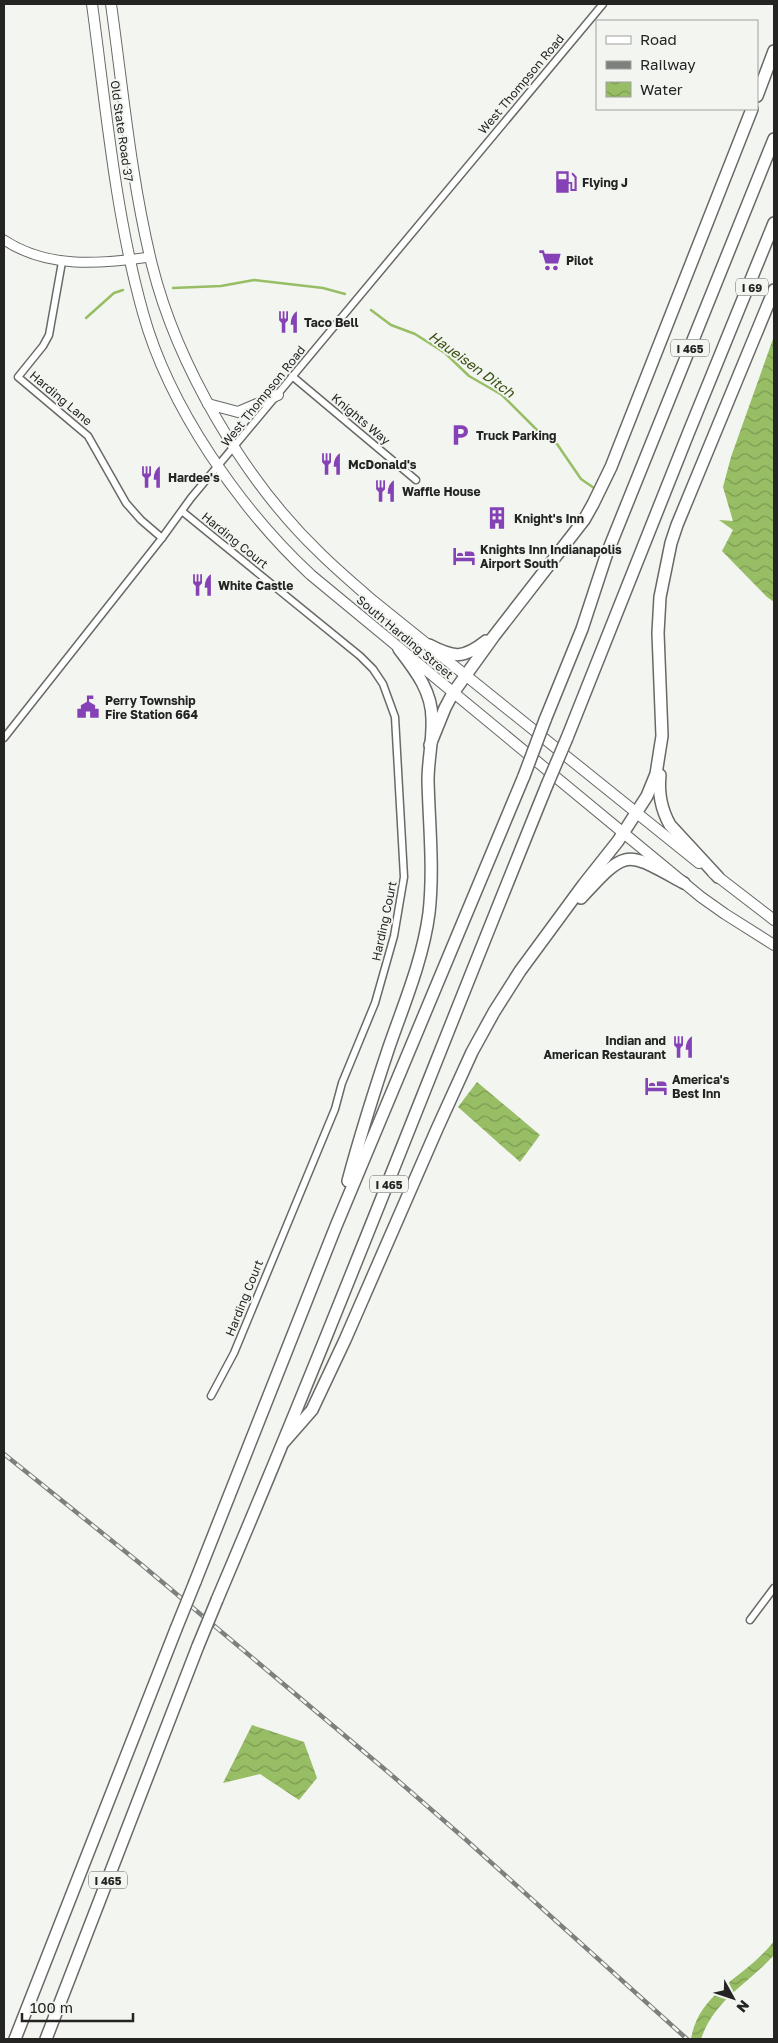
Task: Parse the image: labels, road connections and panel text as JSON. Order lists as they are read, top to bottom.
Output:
{
  "streets": {
    "highway": ["I 69", "I 465"],
    "main road": ["Old State Road 37", "South Harding Street"],
    "street": [
      "West Thompson Road",
      "Harding Lane",
      "Knights Way",
      "Harding Court"
    ]
  },
  "crossings": [
    ["West Thompson Road", "Harding Lane"],
    ["West Thompson Road", "Knights Way"],
    ["West Thompson Road", "Harding Court"],
    ["West Thompson Road", "South Harding Street"],
    ["Old State Road 37", "South Harding Street"],
    ["I 69", "I 465"]
  ],
  "water": ["Haueisen Ditch"],
  "places": {
    "fuel station": ["Flying J"],
    "supermarket": ["Pilot"],
    "restaurant": [
      "Taco Bell",
      "McDonald's",
      "Hardee's",
      "Waffle House",
      "White Castle",
      "Indian and American Restaurant"
    ],
    "parking": ["Truck Parking"],
    "building": ["Knight's Inn"],
    "hotel": ["Knights Inn Indianapolis Airport South", "America's Best Inn"],
    "public building": ["Perry Township Fire Station 664"]
  },
  "legend": ["Road", "Railway", "Water"],
  "scale_bar": "100 m",
  "north": "bottom right"
}
